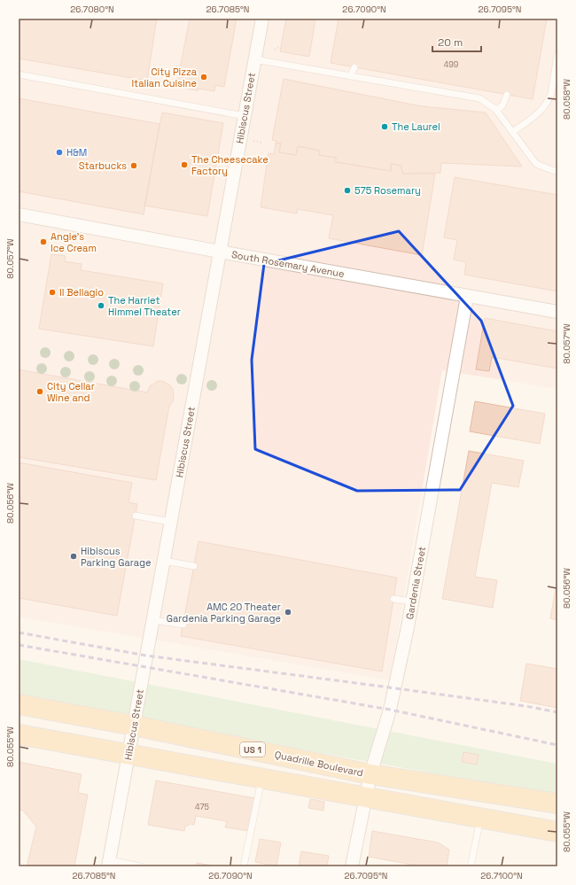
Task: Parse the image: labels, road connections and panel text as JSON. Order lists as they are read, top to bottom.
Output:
{
  "streets": {
    "main road": ["US 1", "Quadrille Boulevard"],
    "street": ["Hibiscus Street", "South Rosemary Avenue", "Gardenia Street"]
  },
  "crossings": [
    ["Hibiscus Street", "South Rosemary Avenue"],
    ["Hibiscus Street", "Quadrille Boulevard"],
    ["South Rosemary Avenue", "Gardenia Street"],
    ["Gardenia Street", "Quadrille Boulevard"]
  ],
  "places": [
    "City Pizza Italian Cuisine",
    "The Laurel",
    "H&M",
    "The Cheesecake Factory",
    "Starbucks",
    "575 Rosemary",
    "Angie's Ice Cream",
    "Il Bellagio",
    "The Harriet Himmel Theater",
    "City Cellar Wine and",
    "Hibiscus Parking Garage",
    "AMC 20 Theater Gardenia Parking Garage"
  ],
  "house_numbers": ["499", "475"],
  "scale_bar": "20 m",
  "coordinates": [
    "26.7080°N",
    "26.7085°N",
    "26.7090°N",
    "26.7095°N",
    "80.058°W",
    "80.057°W",
    "80.056°W",
    "80.055°W",
    "26.7100°N"
  ]
}
